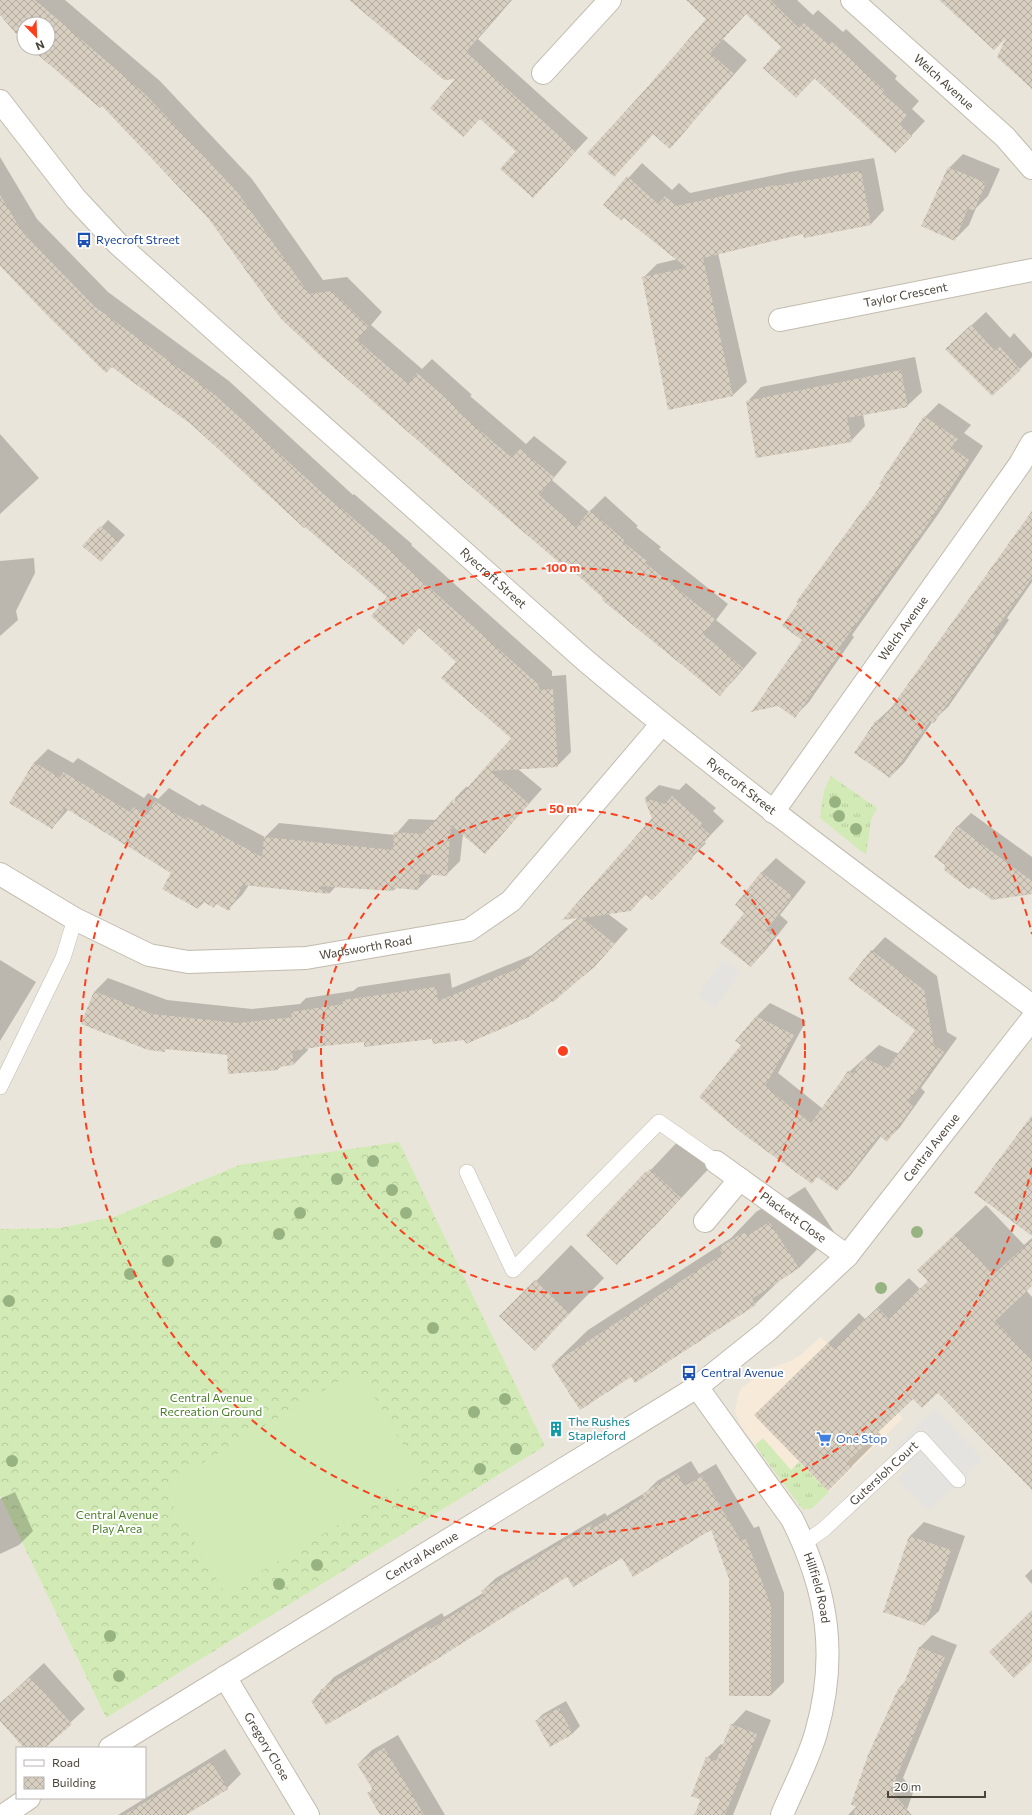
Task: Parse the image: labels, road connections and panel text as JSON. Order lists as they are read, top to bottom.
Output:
{
  "streets": {
    "street": [
      "Welch Avenue",
      "Taylor Crescent",
      "Ryecroft Street",
      "Wadsworth Road",
      "Central Avenue",
      "Plackett Close",
      "Hillfield Road",
      "Gregory Close"
    ],
    "lane": ["Gutersloh Court"]
  },
  "crossings": [
    ["Welch Avenue", "Ryecroft Street"],
    ["Ryecroft Street", "Wadsworth Road"],
    ["Central Avenue", "Plackett Close"],
    ["Central Avenue", "Hillfield Road"],
    ["Central Avenue", "Gregory Close"],
    ["Gutersloh Court", "Hillfield Road"]
  ],
  "parks": ["Central Avenue Recreation Ground", "Central Avenue Play Area"],
  "places": {
    "bus stop": ["Ryecroft Street", "Central Avenue"],
    "building": ["The Rushes Stapleford"],
    "supermarket": ["One Stop"]
  },
  "legend": ["Road", "Building"],
  "scale_bar": "20 m",
  "north": "bottom right",
  "rings": ["100 m", "50 m"]
}
